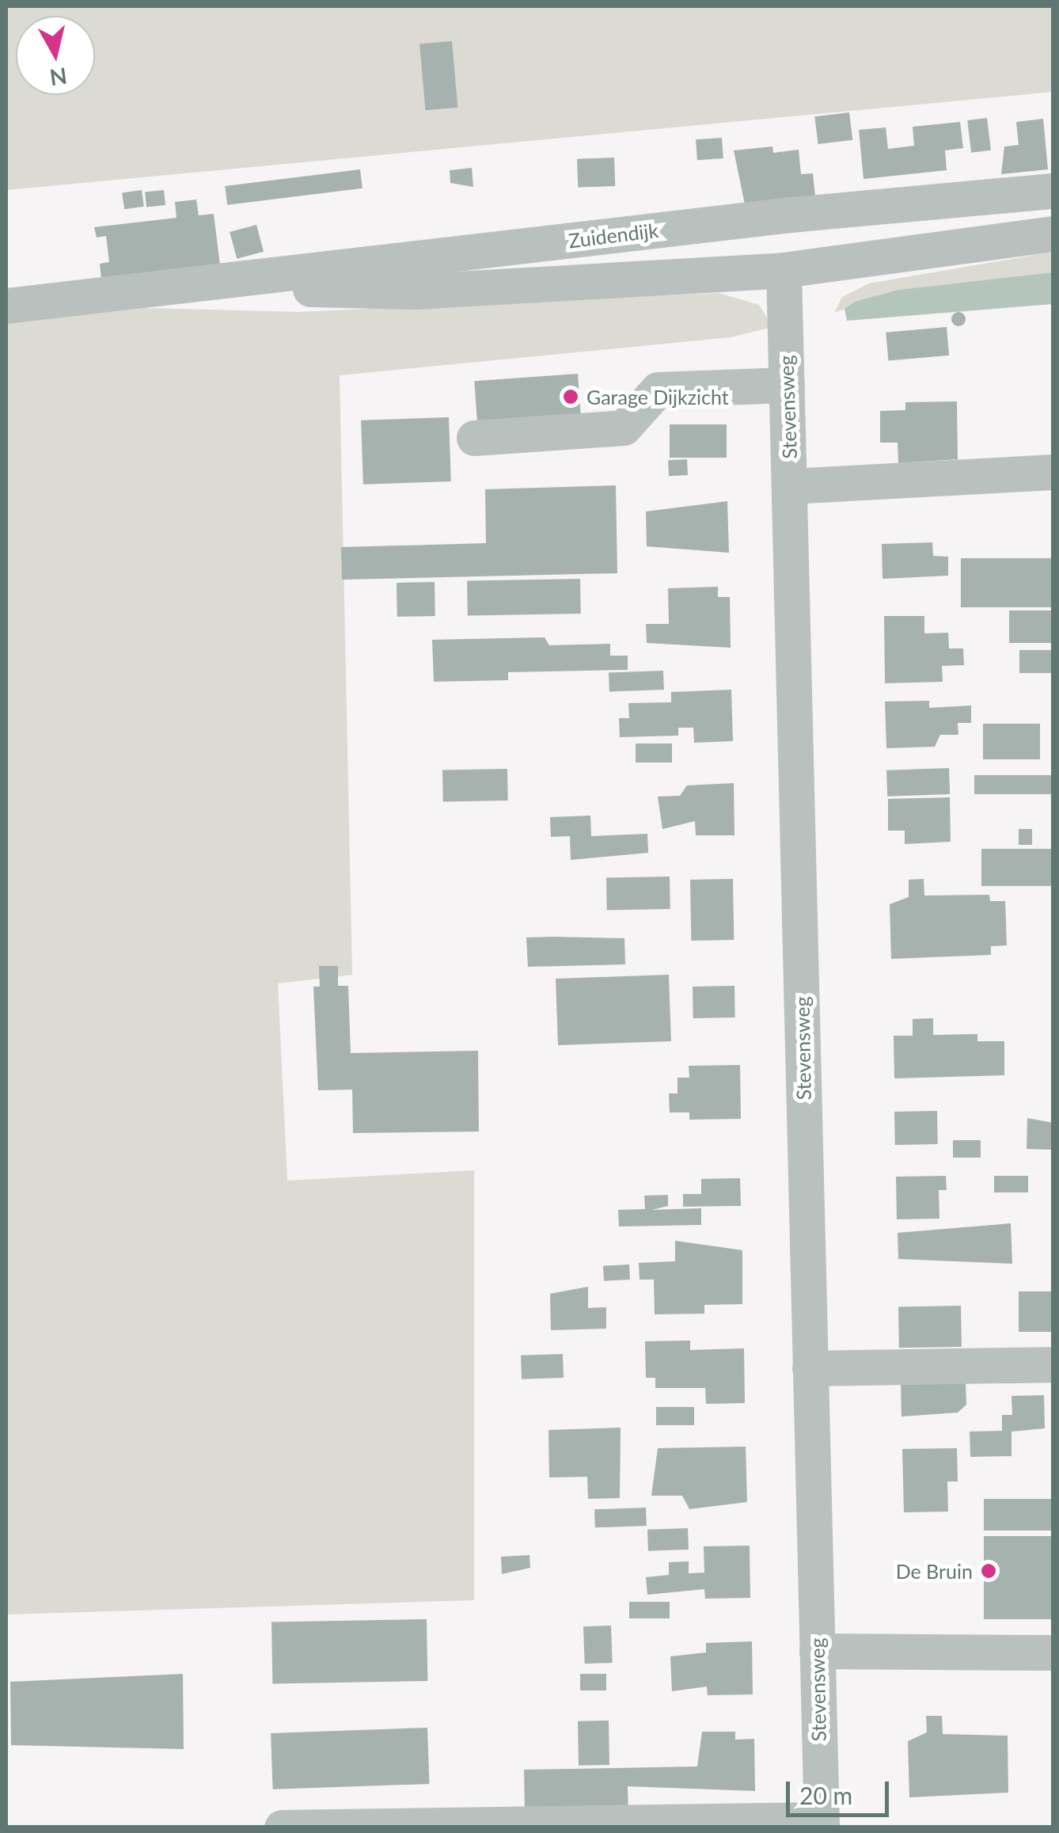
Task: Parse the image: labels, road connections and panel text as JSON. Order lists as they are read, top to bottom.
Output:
{
  "streets": {
    "street": ["Zuidendijk", "Stevensweg"]
  },
  "crossings": [
    ["Zuidendijk", "Stevensweg"]
  ],
  "places": ["Garage Dijkzicht", "De Bruin"],
  "scale_bar": "20 m",
  "north": "bottom"
}
